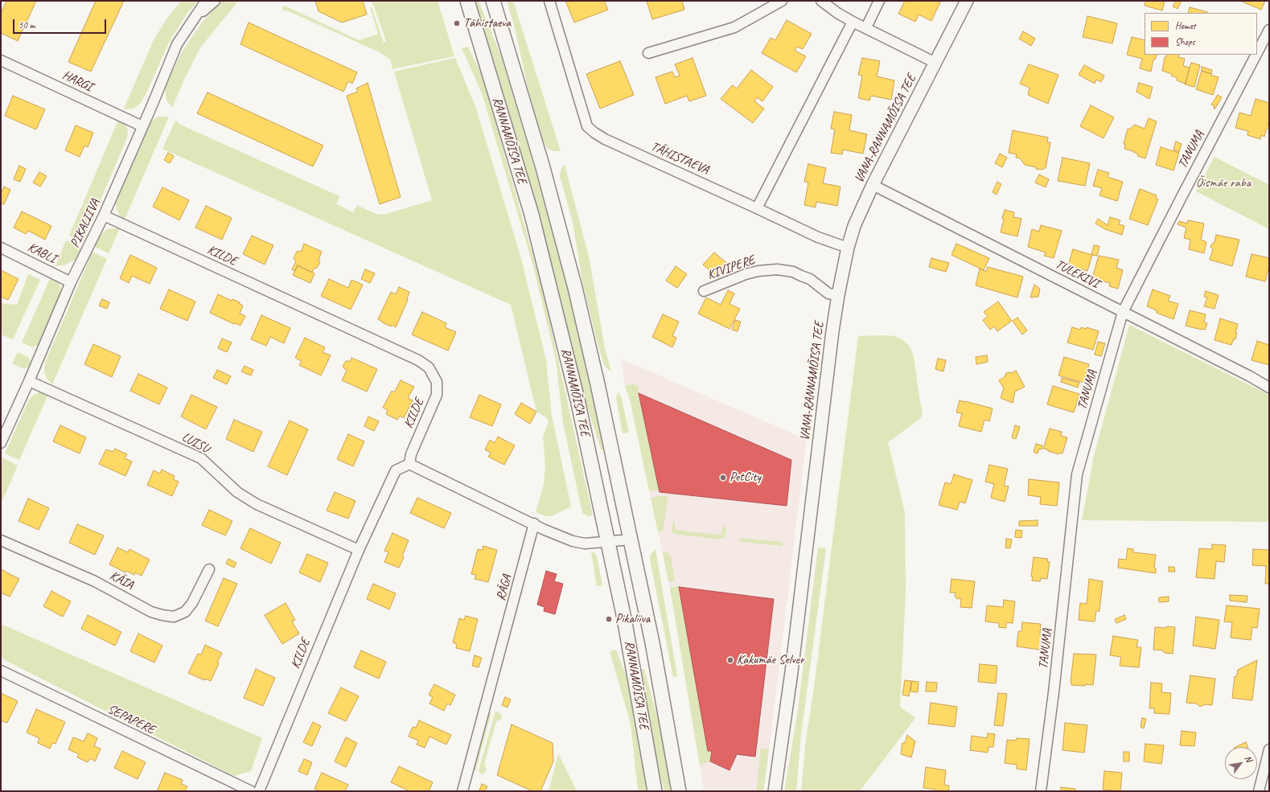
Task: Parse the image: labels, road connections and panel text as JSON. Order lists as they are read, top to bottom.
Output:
{
  "streets": {
    "main road": ["RANNAMÕISA TEE"],
    "street": [
      "HARGI",
      "VANA-RANNAMÕISA TEE",
      "TANUMA",
      "TÄHISTAEVA",
      "PIKALIIVA",
      "KABLI",
      "KILDE",
      "KIVIPERE",
      "TULEKIVI",
      "LUISU",
      "KÄIA",
      "RÄGA",
      "SEPAPERE"
    ]
  },
  "crossings": [
    ["HARGI", "PIKALIIVA"],
    ["VANA-RANNAMÕISA TEE", "TÄHISTAEVA"],
    ["VANA-RANNAMÕISA TEE", "KIVIPERE"],
    ["VANA-RANNAMÕISA TEE", "TULEKIVI"],
    ["TANUMA", "TULEKIVI"],
    ["PIKALIIVA", "KABLI"],
    ["PIKALIIVA", "KILDE"],
    ["PIKALIIVA", "LUISU"],
    ["KILDE", "LUISU"]
  ],
  "parks": ["Õismäe raba"],
  "places": [
    "Tähistaeva",
    "PetCity",
    "Pikaliiva",
    "Kakumäe Selver"
  ],
  "legend": ["Homes", "Shops"],
  "scale_bar": "50 m",
  "north": "top right"
}
